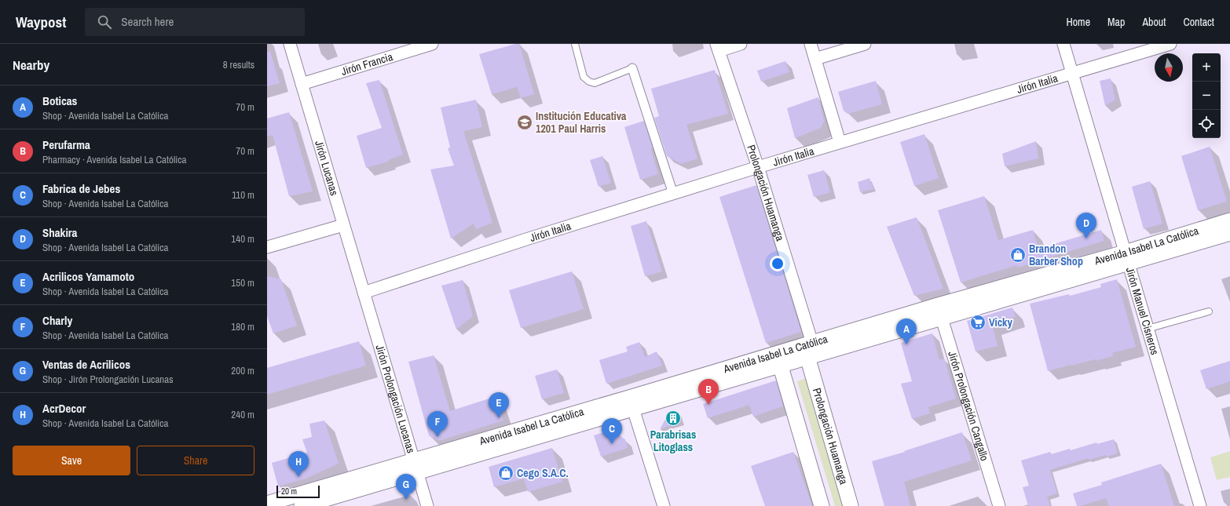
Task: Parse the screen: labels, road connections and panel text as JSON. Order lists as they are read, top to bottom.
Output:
{
  "streets": {
    "street": [
      "Jirón Francia",
      "Jirón Italia",
      "Jirón Lucanas",
      "Prolongación Huamanga",
      "Avenida Isabel La Católica",
      "Jirón Manuel Cisneros",
      "Jirón Prolongación Lucanas",
      "Jirón Prolongación Cangallo"
    ]
  },
  "crossings": [
    ["Jirón Francia", "Jirón Lucanas"],
    ["Jirón Italia", "Jirón Lucanas"],
    ["Jirón Italia", "Prolongación Huamanga"],
    ["Jirón Italia", "Jirón Manuel Cisneros"],
    ["Jirón Italia", "Jirón Prolongación Lucanas"],
    ["Jirón Lucanas", "Jirón Prolongación Lucanas"],
    ["Prolongación Huamanga", "Avenida Isabel La Católica"],
    ["Avenida Isabel La Católica", "Jirón Manuel Cisneros"],
    ["Avenida Isabel La Católica", "Jirón Prolongación Lucanas"],
    ["Avenida Isabel La Católica", "Jirón Prolongación Cangallo"]
  ],
  "places": {
    "school or university": ["Institución Educativa 1201 Paul Harris"],
    "shop": ["Brandon Barber Shop", "Cego S.A.C."],
    "supermarket": ["Vicky"],
    "building": ["Parabrisas Litoglass"]
  },
  "scale_bar": "20 m",
  "north": "bottom",
  "page": {
    "header": "Waypost",
    "search": "Search here",
    "nav": [
      "Home",
      "Map",
      "About",
      "Contact"
    ],
    "heading": ["Nearby", "8 results"],
    "map_buttons": ["+", "−"],
    "list": [
      {
        "mark": "A",
        "name": "Boticas",
        "note": "Shop · Avenida Isabel La Católica",
        "value": "70 m"
      },
      {
        "mark": "B",
        "name": "Perufarma",
        "note": "Pharmacy · Avenida Isabel La Católica",
        "value": "70 m"
      },
      {
        "mark": "C",
        "name": "Fabrica de Jebes",
        "note": "Shop · Avenida Isabel La Católica",
        "value": "110 m"
      },
      {
        "mark": "D",
        "name": "Shakira",
        "note": "Shop · Avenida Isabel La Católica",
        "value": "140 m"
      },
      {
        "mark": "E",
        "name": "Acrilicos Yamamoto",
        "note": "Shop · Avenida Isabel La Católica",
        "value": "150 m"
      },
      {
        "mark": "F",
        "name": "Charly",
        "note": "Shop · Avenida Isabel La Católica",
        "value": "180 m"
      },
      {
        "mark": "G",
        "name": "Ventas de Acrilicos",
        "note": "Shop · Jirón Prolongación Lucanas",
        "value": "200 m"
      },
      {
        "mark": "H",
        "name": "AcrDecor",
        "note": "Shop · Avenida Isabel La Católica",
        "value": "240 m"
      }
    ],
    "pins": [
      "D",
      "A",
      "B",
      "E",
      "F",
      "C",
      "H",
      "G"
    ],
    "buttons": ["Save", "Share"],
    "scale": "20 m"
  }
}
